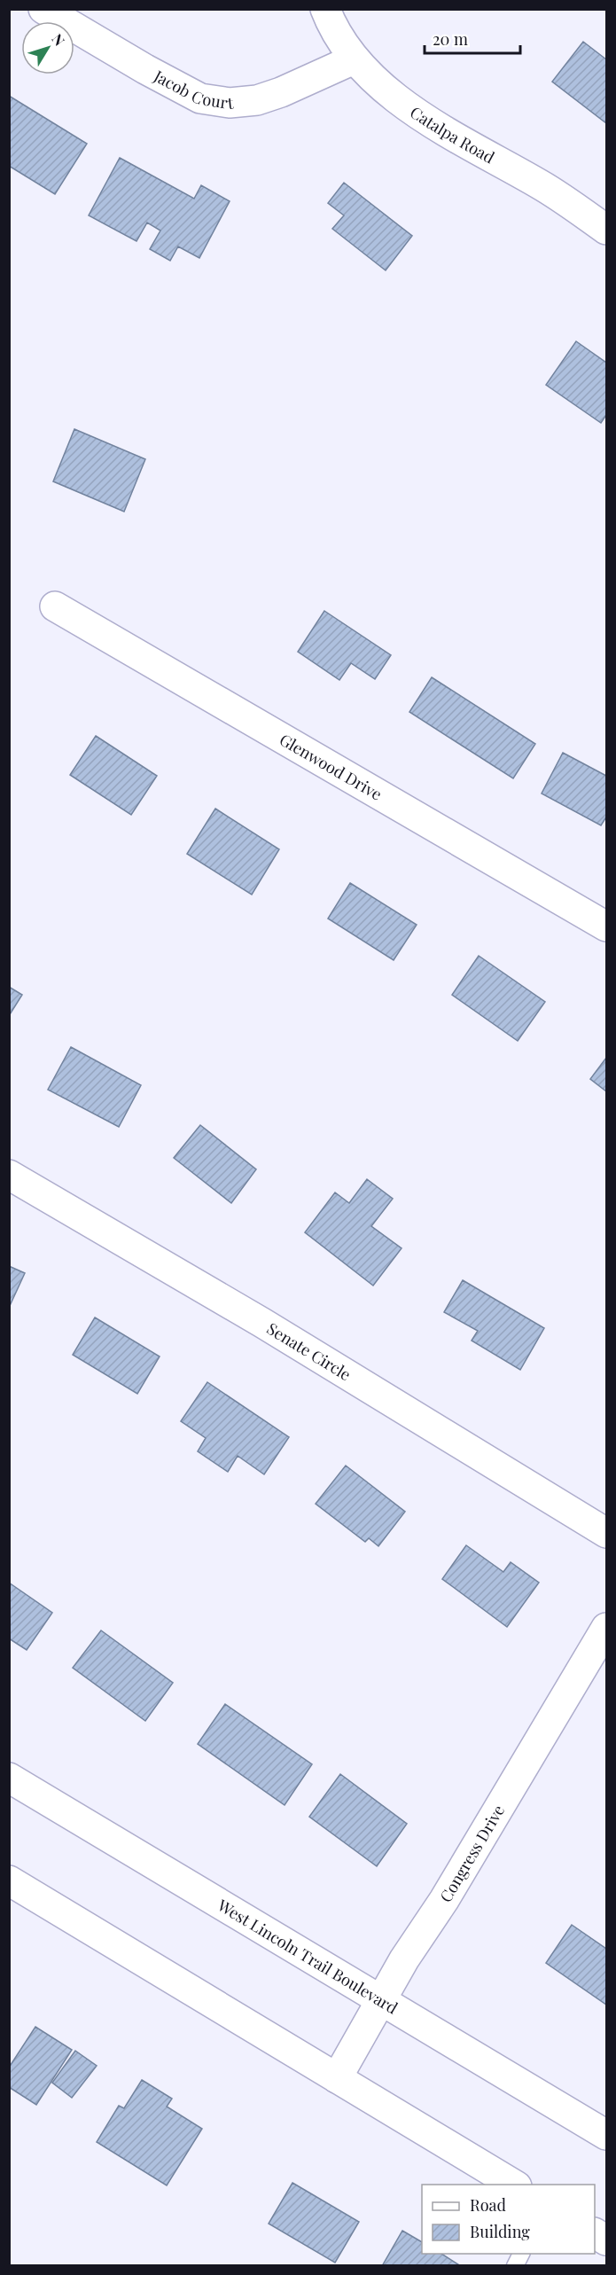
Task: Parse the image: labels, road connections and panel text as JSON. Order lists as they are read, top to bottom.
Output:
{
  "streets": {
    "street": [
      "Jacob Court",
      "Catalpa Road",
      "Glenwood Drive",
      "Senate Circle",
      "Congress Drive",
      "West Lincoln Trail Boulevard"
    ]
  },
  "crossings": [
    ["Jacob Court", "Catalpa Road"],
    ["Congress Drive", "West Lincoln Trail Boulevard"]
  ],
  "legend": ["Road", "Building"],
  "scale_bar": "20 m",
  "north": "top right"
}
